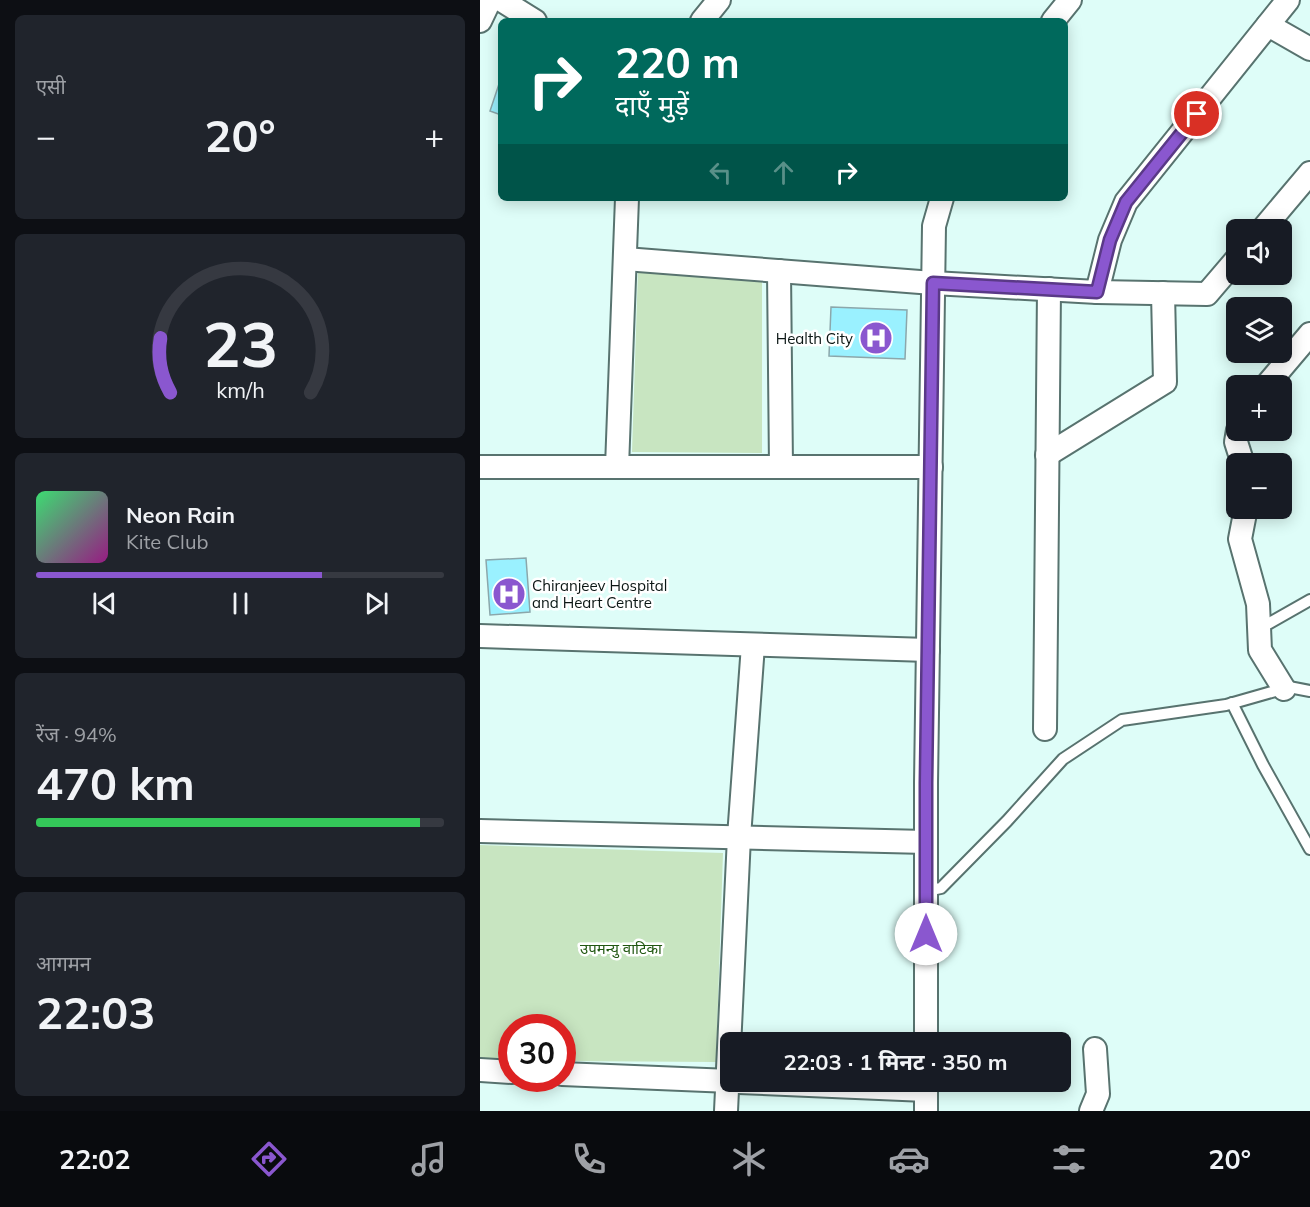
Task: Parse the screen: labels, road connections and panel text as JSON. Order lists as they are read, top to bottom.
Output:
{
  "parks": ["उपमन्यु वाटिका"],
  "places": {
    "hospital": ["Health City", "Chiranjeev Hospital and Heart Centre"]
  },
  "page": {
    "tile": [
      "एसी",
      ["रेंज · 94%", "470 km"],
      ["आगमन", "22:03"]
    ],
    "turn": ["220 m", "दाएँ मुड़ें"],
    "heat": ["−", "20°", "+"],
    "map_buttons": ["+", "−"],
    "song": ["Neon Rain", "Kite Club"],
    "limit": "30",
    "trip": "22:03 · 1 मिनट · 350 m",
    "tabs": ["22:02", "20°"],
    "gauge": ["23", "km/h"]
  }
}
